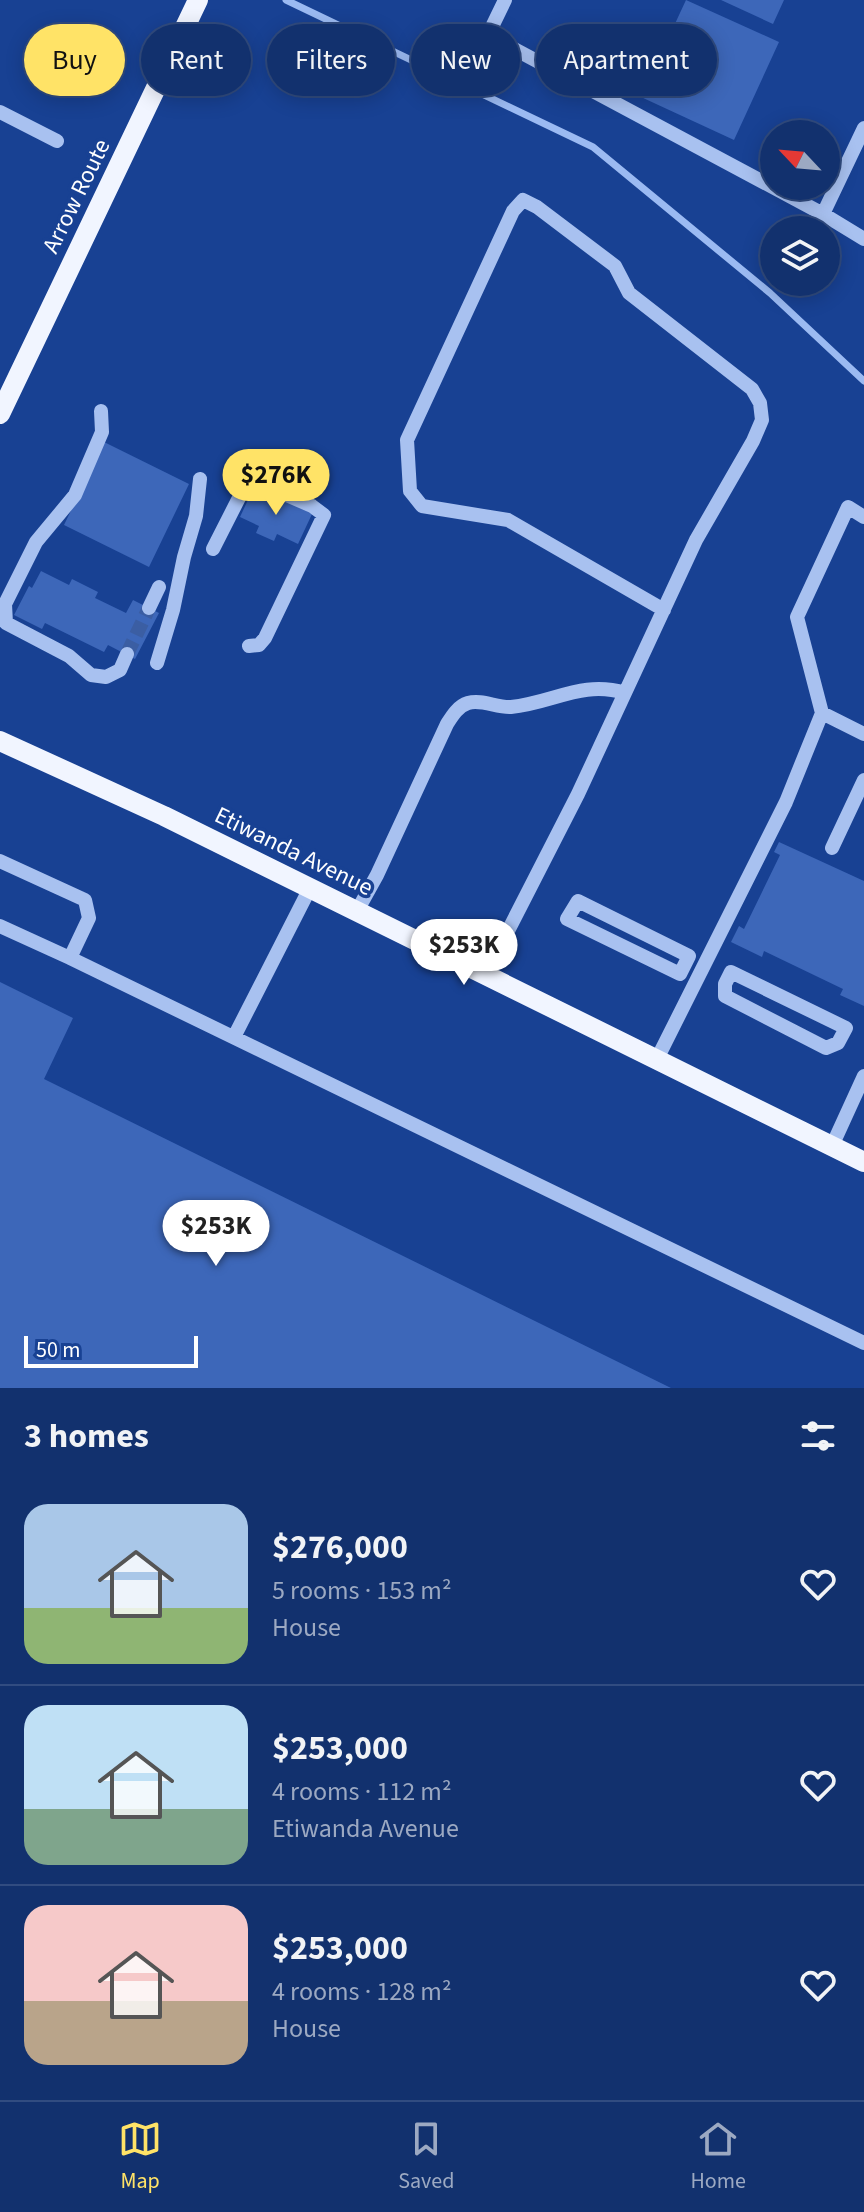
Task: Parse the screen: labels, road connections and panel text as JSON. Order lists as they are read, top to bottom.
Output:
{
  "streets": {
    "main road": ["Arrow Route", "Etiwanda Avenue"]
  },
  "scale_bar": "50 m",
  "north": "top left",
  "page": {
    "chip": [
      "Buy",
      "Rent",
      "Filters",
      "New",
      "Apartment"
    ],
    "price": ["$276K", "$253K", "$253K"],
    "scale": "50 m",
    "heading": "3 homes",
    "list": [
      {
        "name": "$276,000",
        "note": "5 rooms · 153 m² · House"
      },
      {
        "name": "$253,000",
        "note": "4 rooms · 112 m² · Etiwanda Avenue"
      },
      {
        "name": "$253,000",
        "note": "4 rooms · 128 m² · House"
      }
    ],
    "tabs": ["Map", "Saved", "Home"]
  }
}
